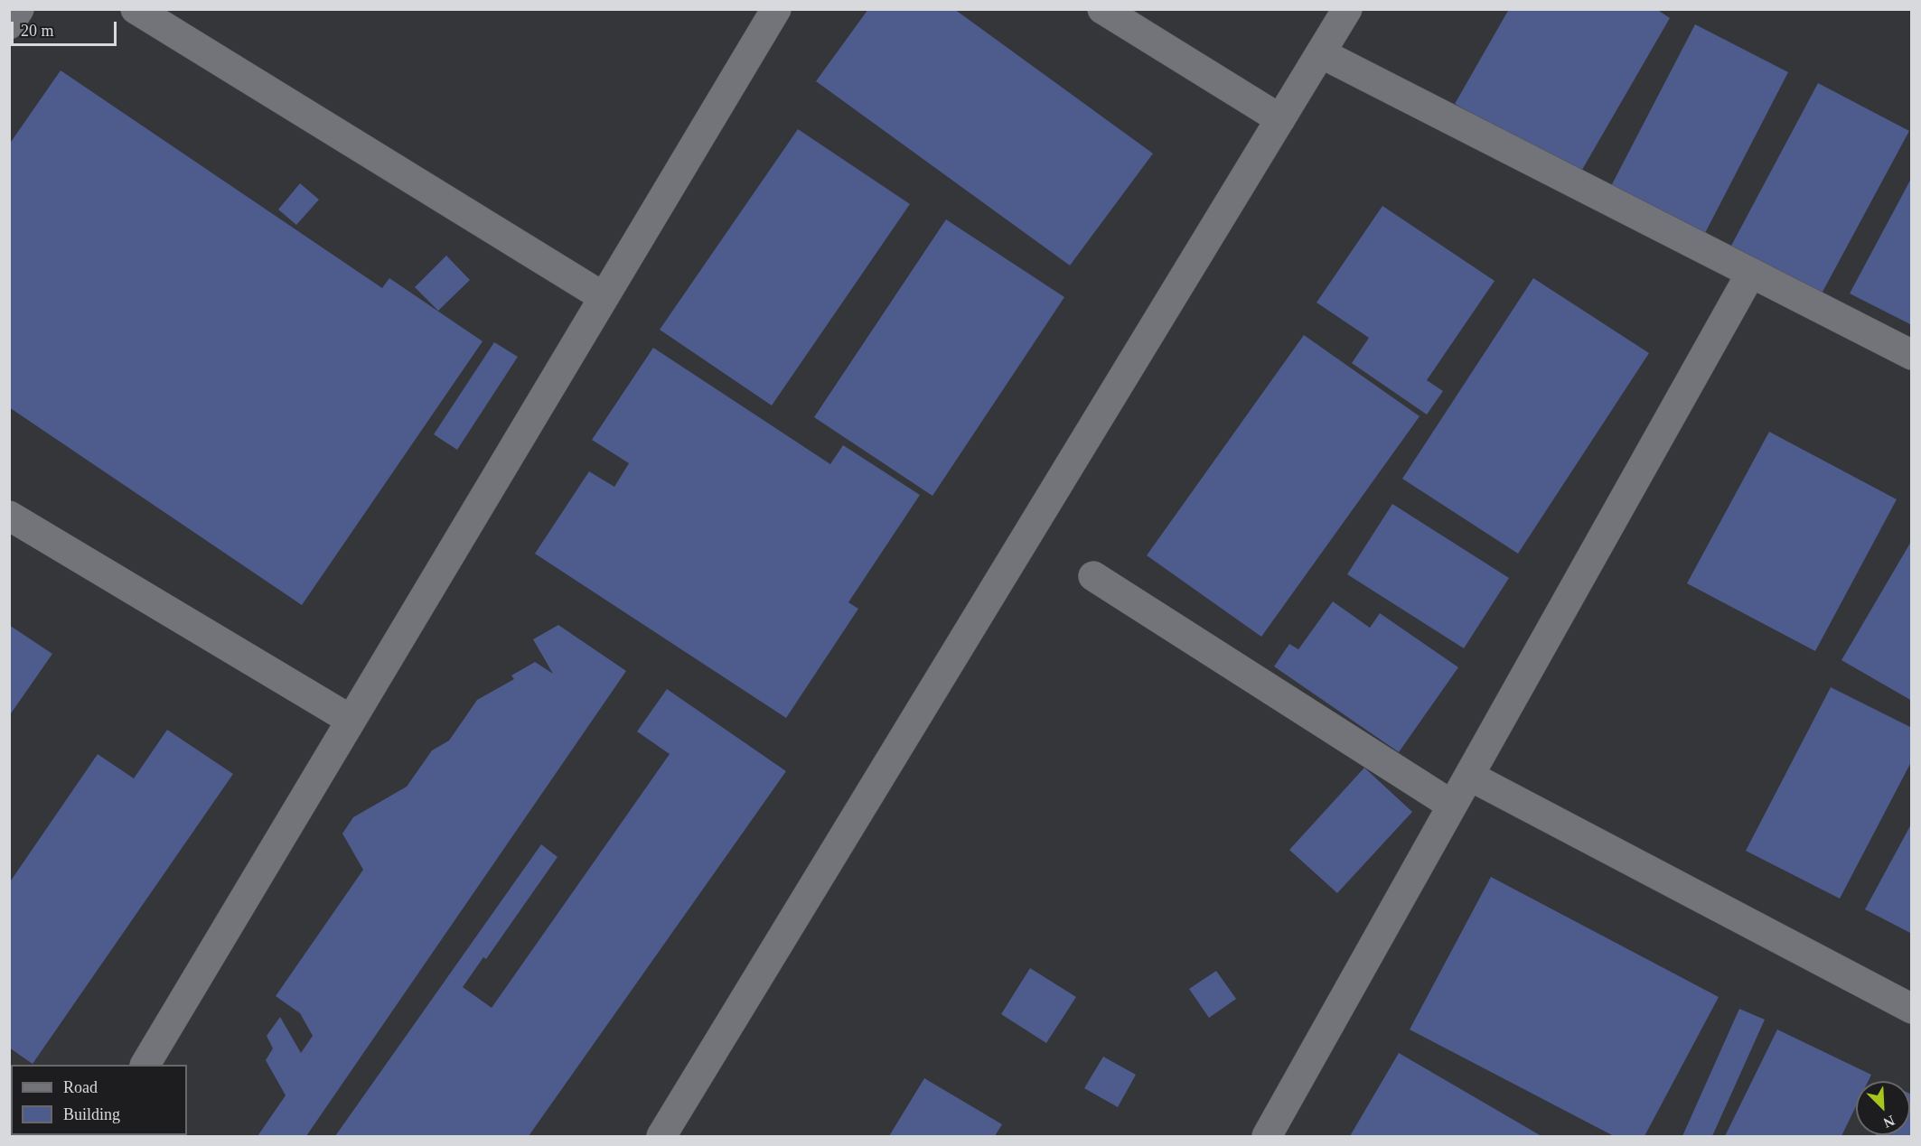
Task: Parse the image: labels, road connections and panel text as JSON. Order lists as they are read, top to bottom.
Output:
{
  "legend": ["Road", "Building"],
  "scale_bar": "20 m",
  "north": "bottom right"
}
